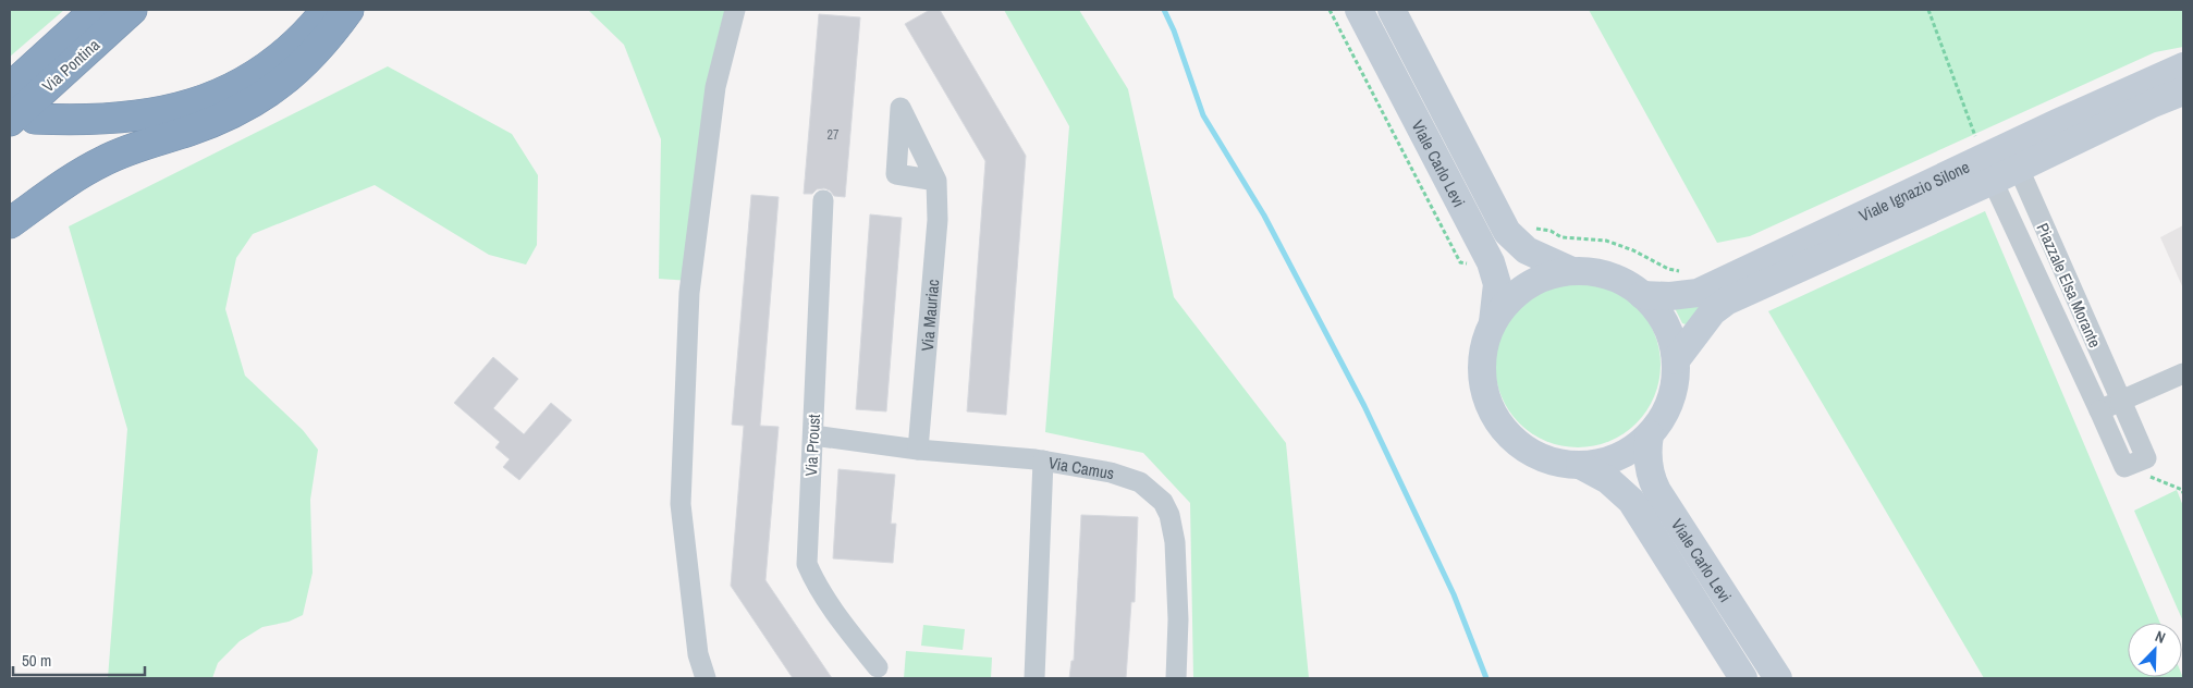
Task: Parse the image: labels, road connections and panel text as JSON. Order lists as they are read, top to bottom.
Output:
{
  "streets": {
    "highway": ["Via Pontina"],
    "street": [
      "Viale Carlo Levi",
      "Viale Ignazio Silone",
      "Piazzale Elsa Morante",
      "Via Mauriac",
      "Via Proust",
      "Via Camus"
    ]
  },
  "crossings": [
    ["Viale Carlo Levi", "Viale Ignazio Silone"],
    ["Viale Ignazio Silone", "Piazzale Elsa Morante"],
    ["Via Mauriac", "Via Camus"],
    ["Via Proust", "Via Camus"]
  ],
  "house_numbers": ["27"],
  "scale_bar": "50 m",
  "north": "top right"
}
